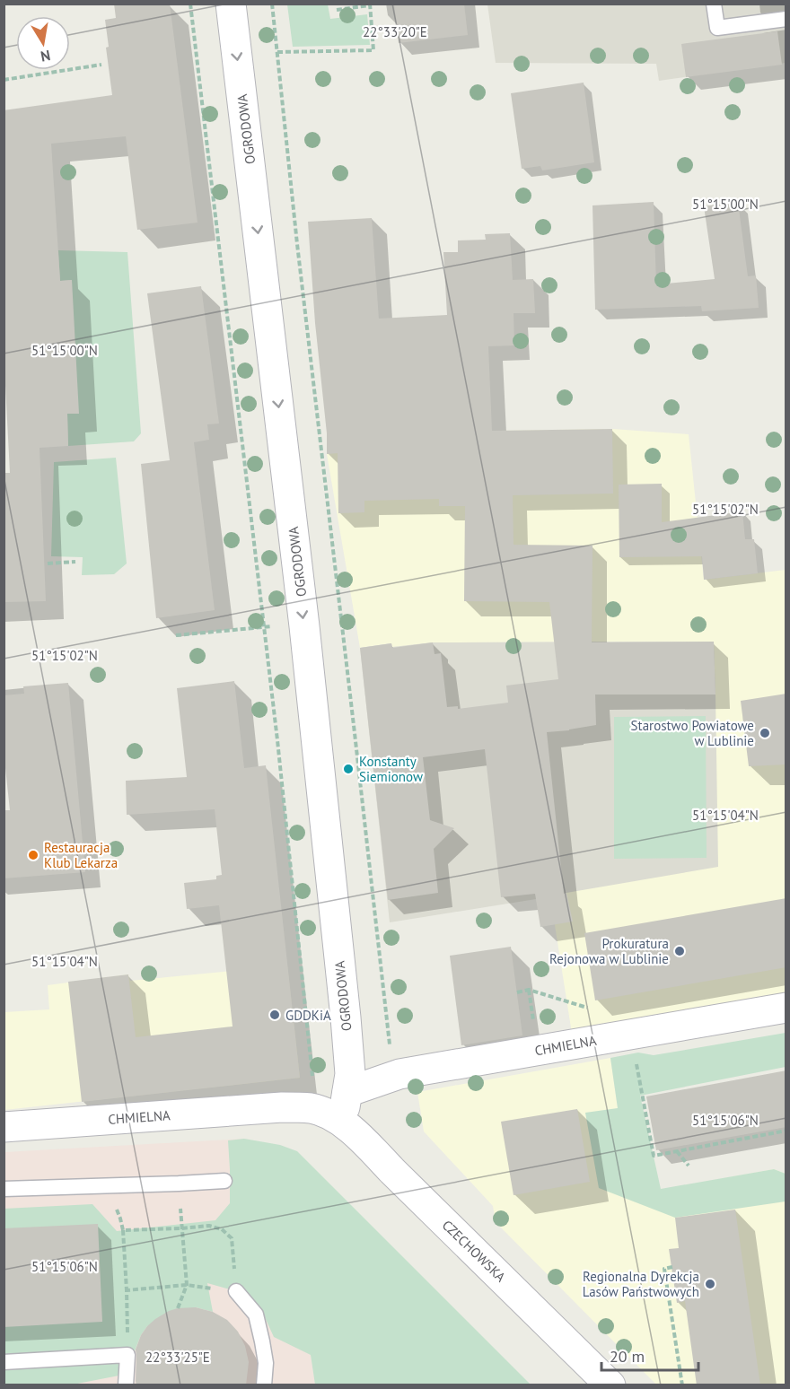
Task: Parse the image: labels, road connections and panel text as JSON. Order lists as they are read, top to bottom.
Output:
{
  "streets": {
    "street": ["OGRODOWA", "CHMIELNA", "CZECHOWSKA"]
  },
  "crossings": [
    ["OGRODOWA", "CHMIELNA"],
    ["OGRODOWA", "CZECHOWSKA"],
    ["CHMIELNA", "CZECHOWSKA"]
  ],
  "one_way": ["OGRODOWA"],
  "places": [
    "Starostwo Powiatowe w Lublinie",
    "Konstanty Siemionow",
    "Restauracja Klub Lekarza",
    "Prokuratura Rejonowa w Lublinie",
    "GDDKiA",
    "Regionalna Dyrekcja Lasów Państwowych"
  ],
  "scale_bar": "20 m",
  "north": "bottom",
  "coordinates": [
    "22°33'20\"E",
    "51°15'00\"N",
    "51°15'02\"N",
    "51°15'04\"N",
    "51°15'06\"N",
    "22°33'25\"E"
  ]
}
